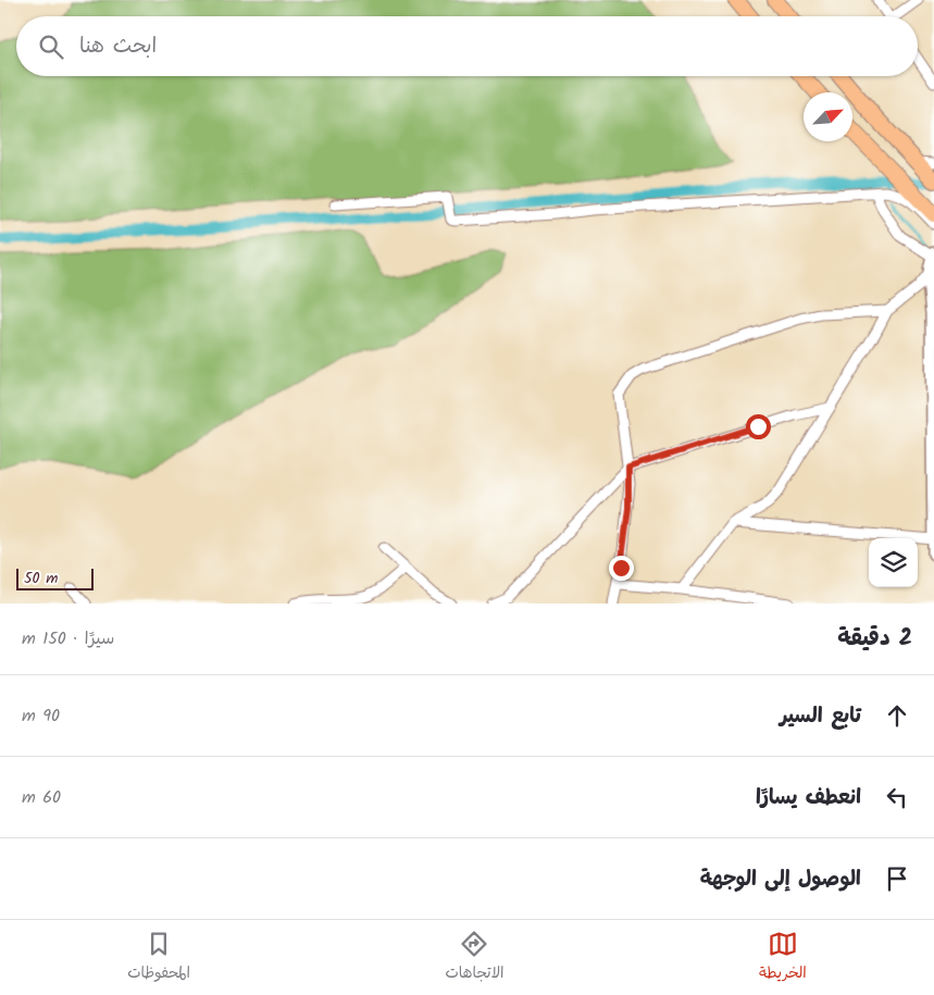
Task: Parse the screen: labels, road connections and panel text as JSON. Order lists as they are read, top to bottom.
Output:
{
  "scale_bar": "50 m",
  "north": "top right",
  "page": {
    "search": "ابحث هنا",
    "scale": "50 m",
    "heading": ["2 دقيقة", "سيرًا · 150 m"],
    "list": [
      ["تابع السير", "90 m"],
      ["انعطف يسارًا", "60 m"],
      "الوصول إلى الوجهة"
    ],
    "nav": ["الخريطة", "الاتجاهات", "المحفوظات"]
  }
}
